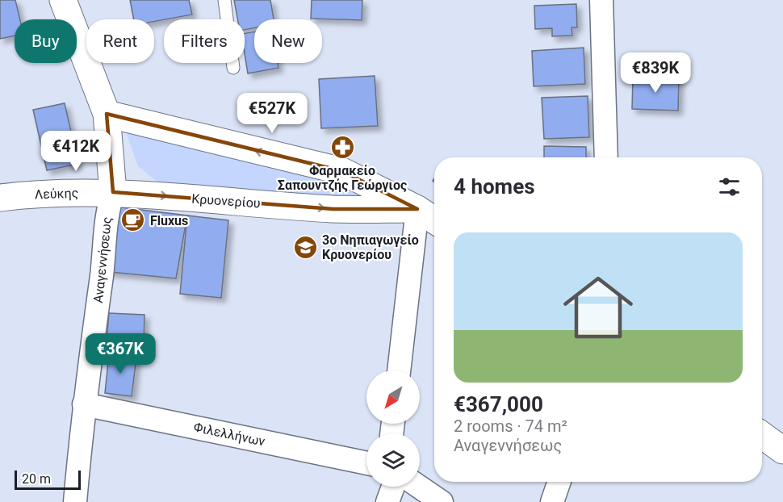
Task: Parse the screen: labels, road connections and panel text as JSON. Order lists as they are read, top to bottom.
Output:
{
  "streets": {
    "main road": ["Λεύκης", "Κρυονερίου"],
    "street": ["Αναγεννήσεως", "Φιλελλήνων"]
  },
  "crossings": [
    ["Λεύκης", "Κρυονερίου"],
    ["Λεύκης", "Αναγεννήσεως"],
    ["Κρυονερίου", "Αναγεννήσεως"],
    ["Αναγεννήσεως", "Φιλελλήνων"]
  ],
  "places": {
    "pharmacy": ["Φαρμακείο Σαπουντζής Γεώργιος"],
    "cafe": ["Fluxus"],
    "school or university": ["3ο Νηπιαγωγείο Κρυονερίου"]
  },
  "scale_bar": "20 m",
  "north": "bottom left",
  "page": {
    "chip": [
      "Buy",
      "Rent",
      "Filters",
      "New"
    ],
    "price": [
      "€839K",
      "€527K",
      "€412K",
      "€367K"
    ],
    "heading": "4 homes",
    "list": [
      {
        "name": "€367,000",
        "note": "2 rooms · 74 m² · Αναγεννήσεως"
      }
    ],
    "scale": "20 m"
  }
}
